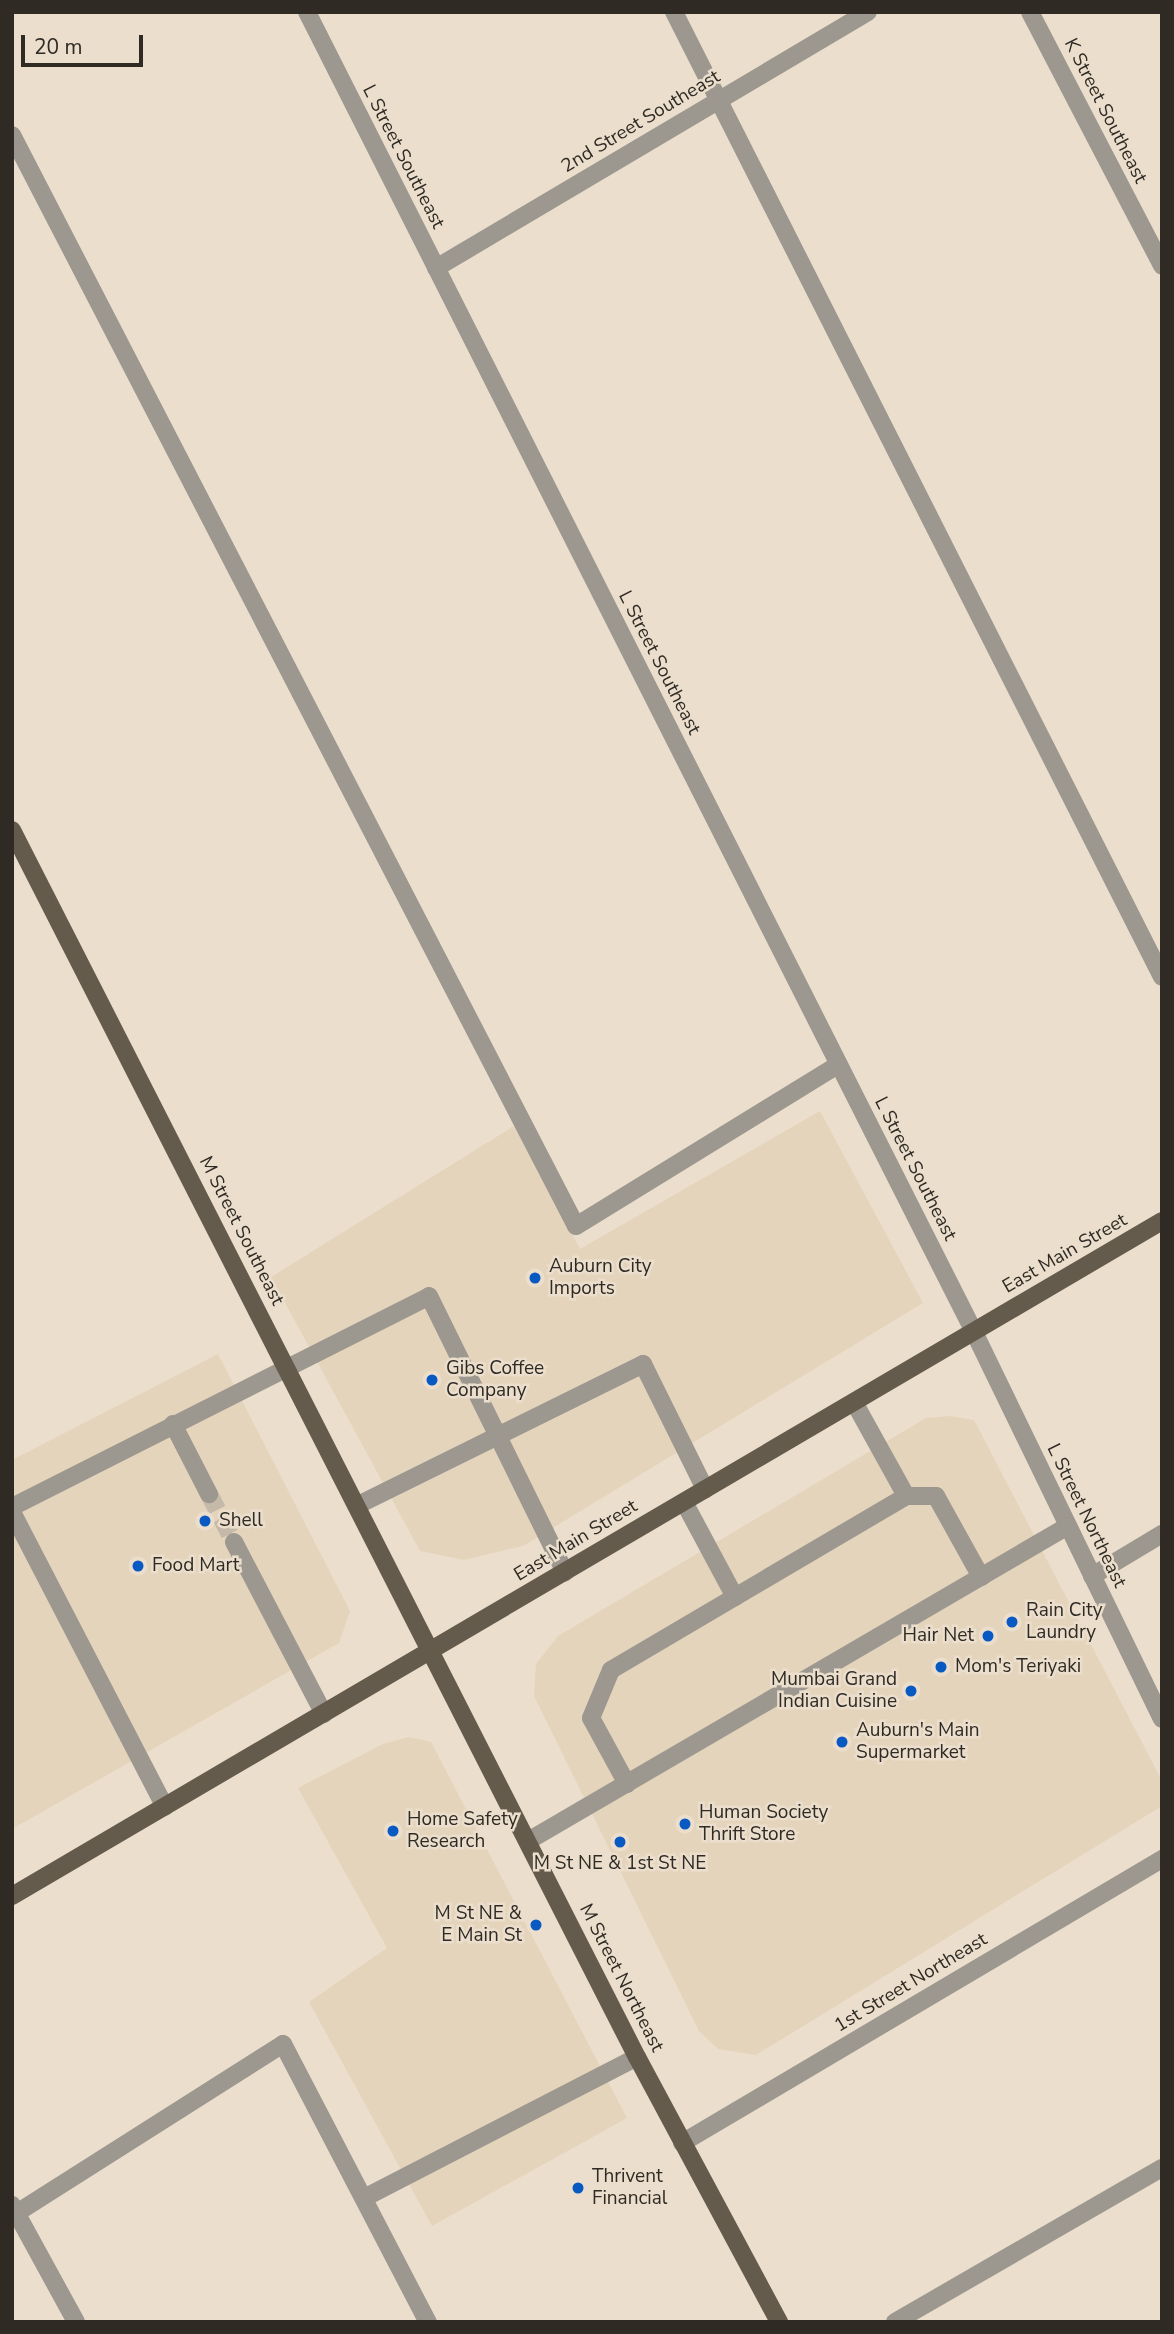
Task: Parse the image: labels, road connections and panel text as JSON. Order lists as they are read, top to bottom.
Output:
{
  "streets": {
    "main road": ["M Street Southeast", "East Main Street", "M Street Northeast"],
    "street": [
      "K Street Southeast",
      "2nd Street Southeast",
      "L Street Southeast",
      "L Street Northeast",
      "1st Street Northeast"
    ]
  },
  "crossings": [
    ["2nd Street Southeast", "L Street Southeast"],
    ["L Street Southeast", "East Main Street"],
    ["L Street Southeast", "L Street Northeast"],
    ["M Street Southeast", "East Main Street"],
    ["M Street Southeast", "M Street Northeast"],
    ["East Main Street", "L Street Northeast"],
    ["East Main Street", "M Street Northeast"],
    ["M Street Northeast", "1st Street Northeast"]
  ],
  "places": [
    "Auburn City Imports",
    "Gibs Coffee Company",
    "Shell",
    "Food Mart",
    "Rain City Laundry",
    "Hair Net",
    "Mom's Teriyaki",
    "Mumbai Grand Indian Cuisine",
    "Auburn's Main Supermarket",
    "Human Society Thrift Store",
    "Home Safety Research",
    "M St NE & 1st St NE",
    "M St NE & E Main St",
    "Thrivent Financial"
  ],
  "scale_bar": "20 m"
}
